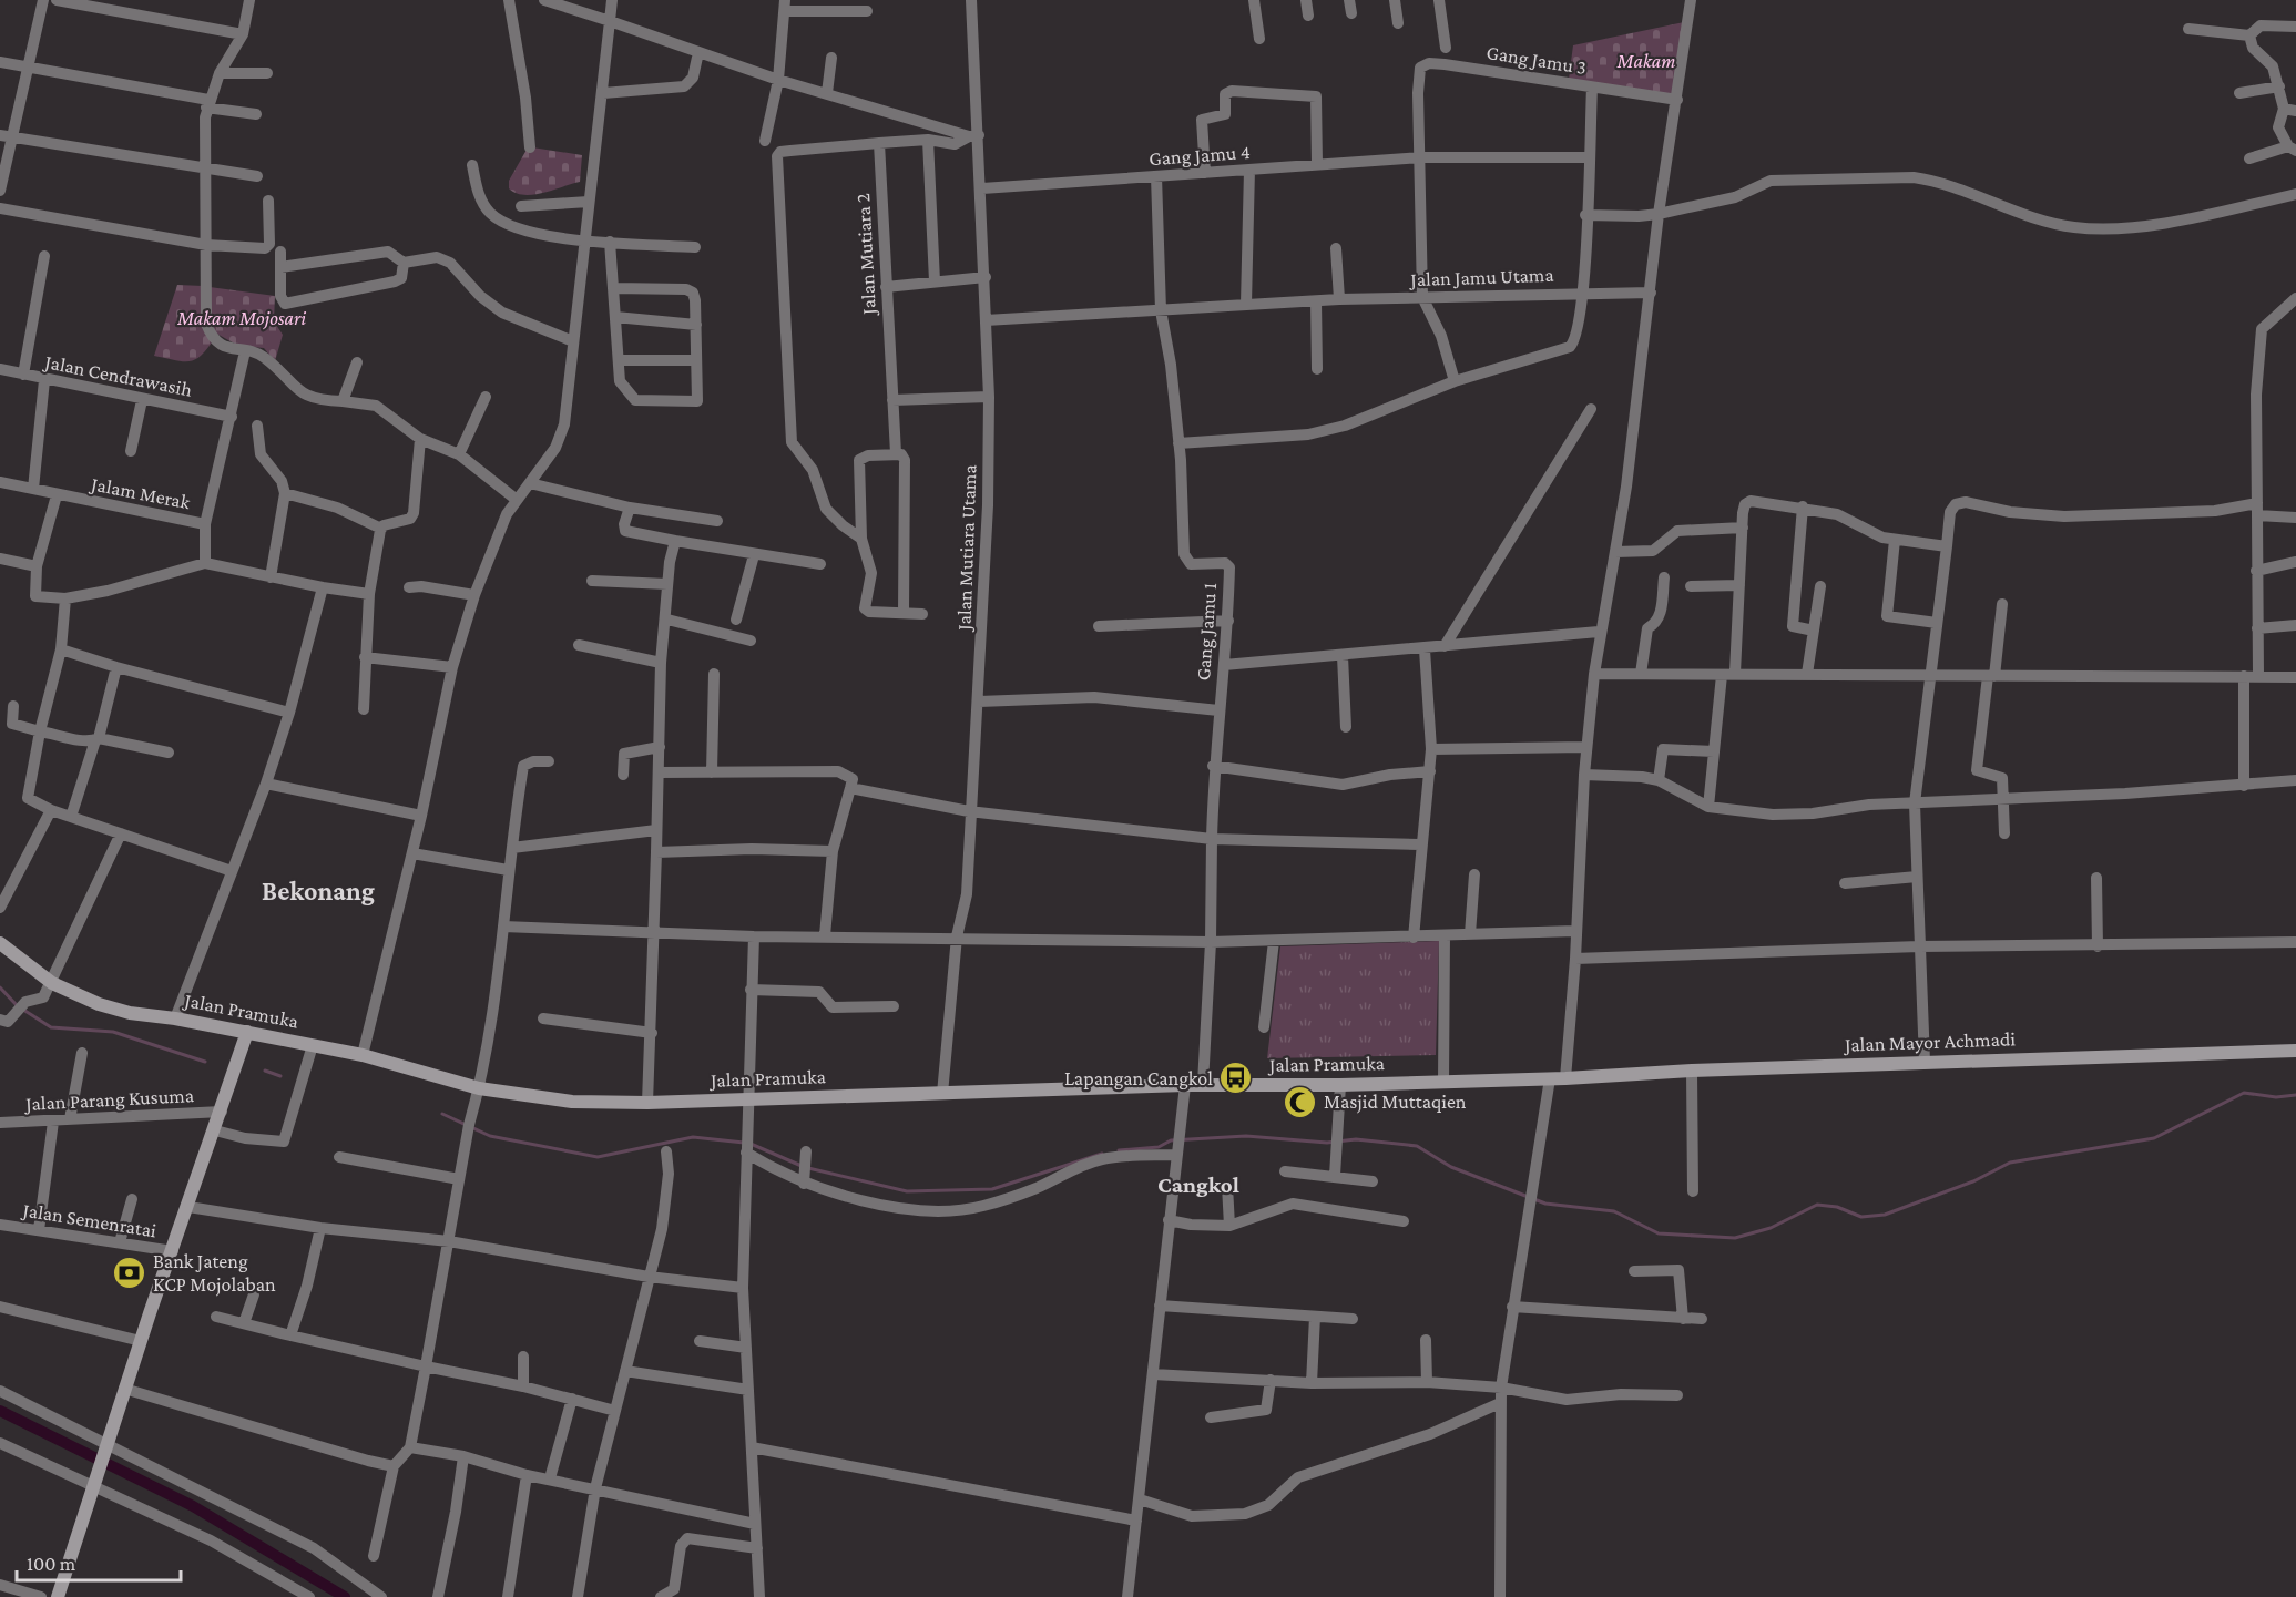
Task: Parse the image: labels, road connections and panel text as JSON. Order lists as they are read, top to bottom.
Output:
{
  "streets": {
    "main road": ["Jalan Pramuka", "Jalan Mayor Achmadi"],
    "street": [
      "Gang Jamu 3",
      "Gang Jamu 4",
      "Jalan Mutiara 2",
      "Jalan Jamu Utama",
      "Jalan Cendrawasih",
      "Jalam Merak",
      "Jalan Mutiara Utama",
      "Gang Jamu 1",
      "Jalan Parang Kusuma",
      "Jalan Semenratai"
    ]
  },
  "crossings": [
    ["Gang Jamu 3", "Gang Jamu 4"],
    ["Gang Jamu 4", "Jalan Mutiara Utama"],
    ["Gang Jamu 4", "Gang Jamu 1"],
    ["Jalan Jamu Utama", "Jalan Mutiara Utama"],
    ["Jalan Jamu Utama", "Gang Jamu 1"],
    ["Jalan Cendrawasih", "Jalam Merak"],
    ["Jalan Mutiara Utama", "Jalan Pramuka"],
    ["Gang Jamu 1", "Jalan Pramuka"],
    ["Jalan Pramuka", "Jalan Mayor Achmadi"]
  ],
  "districts": ["Bekonang", "Cangkol"],
  "parks": ["Makam", "Makam Mojosari"],
  "places": {
    "bus stop": ["Lapangan Cangkol"],
    "mosque": ["Masjid Muttaqien"],
    "bank": ["Bank Jateng KCP Mojolaban"]
  },
  "scale_bar": "100 m"
}
